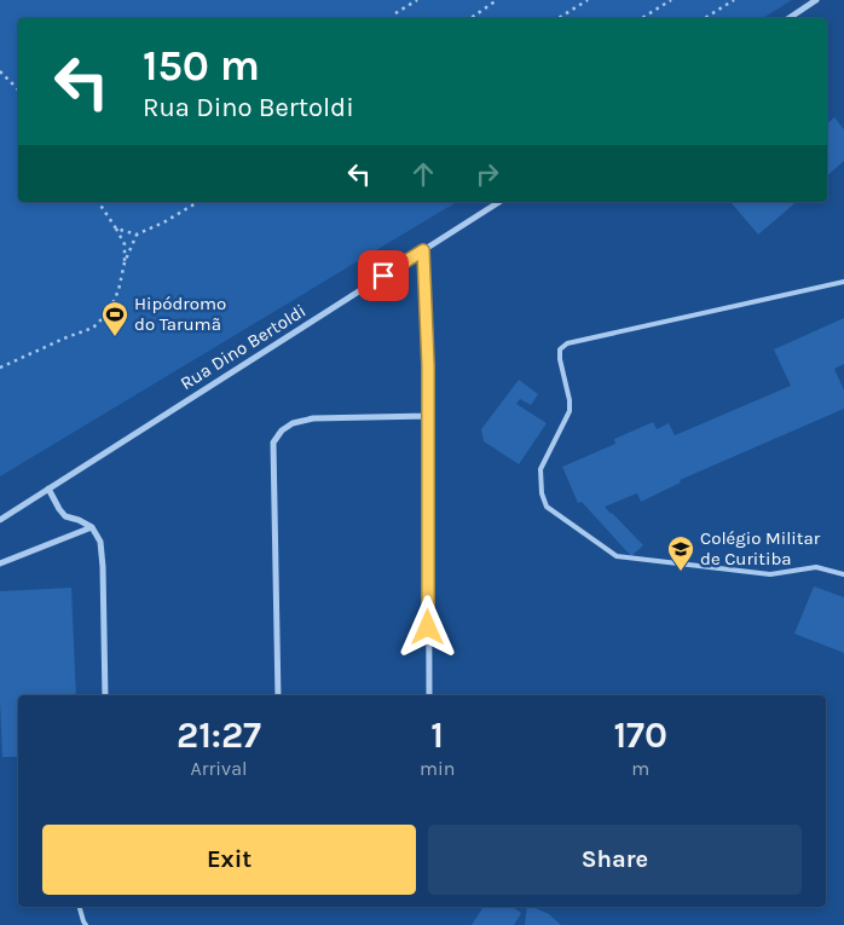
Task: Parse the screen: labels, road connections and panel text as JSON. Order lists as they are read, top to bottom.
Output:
{
  "streets": {
    "street": ["Rua Dino Bertoldi"]
  },
  "places": {
    "sports": ["Hipódromo do Tarumã"],
    "school or university": ["Colégio Militar de Curitiba"]
  },
  "page": {
    "turn": ["150 m", "Rua Dino Bertoldi"],
    "eta": [
      "21:27",
      "Arrival",
      "1",
      "min",
      "170",
      "m"
    ],
    "buttons": ["Exit", "Share"]
  }
}
